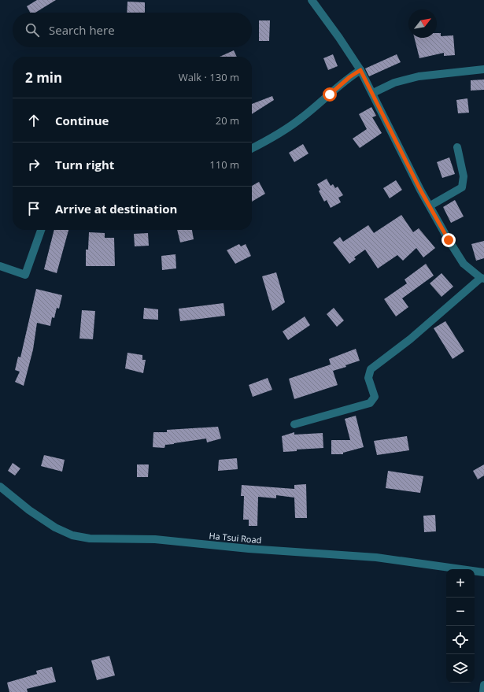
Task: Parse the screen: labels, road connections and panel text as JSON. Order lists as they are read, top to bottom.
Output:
{
  "streets": {
    "street": ["Ha Tsui Road"]
  },
  "north": "top right",
  "page": {
    "search": "Search here",
    "heading": ["2 min", "Walk · 130 m"],
    "list": [
      ["Continue", "20 m"],
      ["Turn right", "110 m"],
      "Arrive at destination"
    ],
    "map_buttons": ["+", "−"]
  }
}
